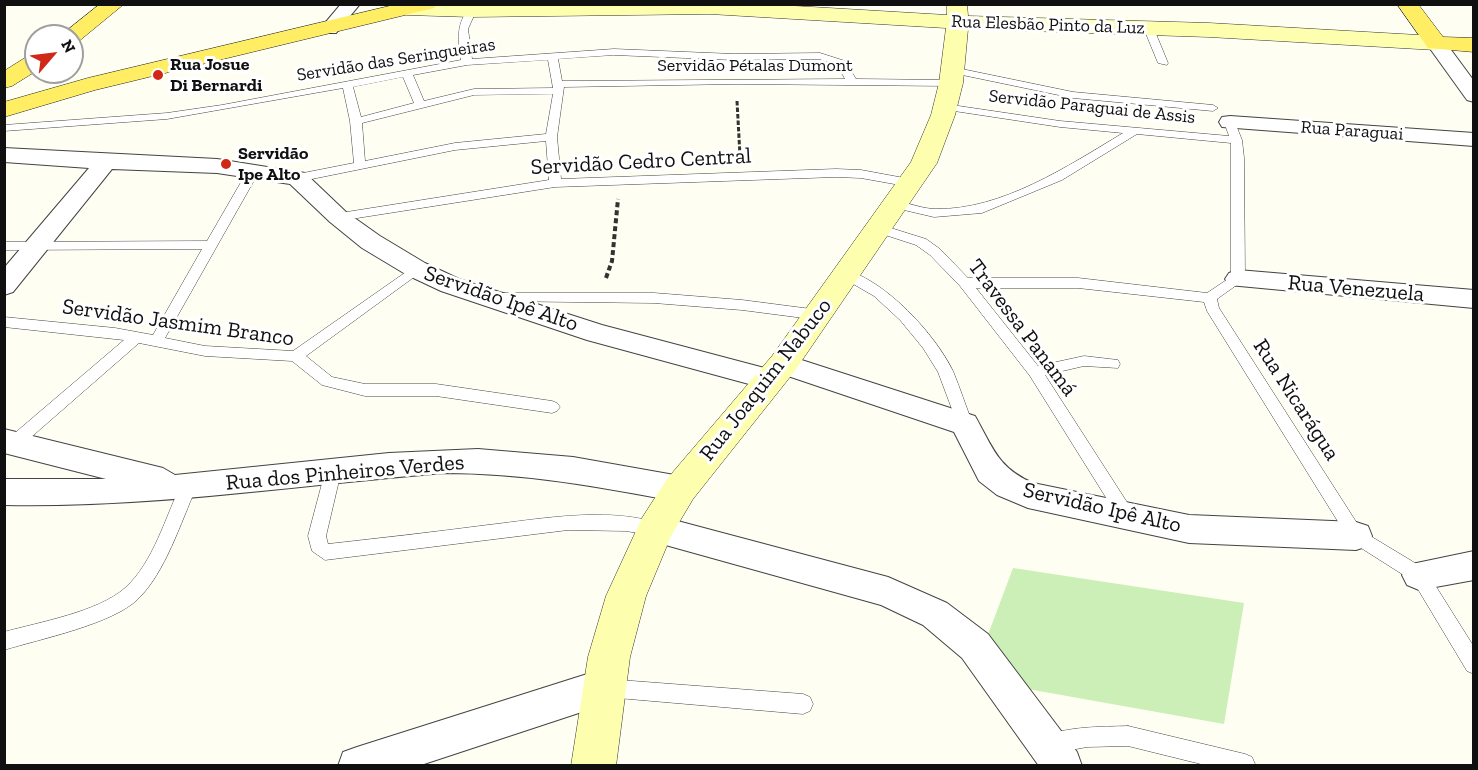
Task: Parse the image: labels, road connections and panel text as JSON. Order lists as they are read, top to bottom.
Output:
{
  "streets": {
    "main road": ["Rua Elesbão Pinto da Luz"],
    "street": [
      "Rua Paraguai",
      "Rua Venezuela",
      "Servidão Ipê Alto",
      "Rua Joaquim Nabuco",
      "Rua dos Pinheiros Verdes"
    ],
    "lane": [
      "Servidão das Seringueiras",
      "Servidão Pétalas Dumont",
      "Servidão Paraguai de Assis",
      "Servidão Cedro Central",
      "Servidão Jasmim Branco",
      "Travessa Panamá",
      "Rua Nicarágua"
    ]
  },
  "crossings": [
    ["Rua Elesbão Pinto da Luz", "Rua Joaquim Nabuco"],
    ["Servidão das Seringueiras", "Servidão Pétalas Dumont"],
    ["Servidão Pétalas Dumont", "Servidão Paraguai de Assis"],
    ["Servidão Pétalas Dumont", "Rua Joaquim Nabuco"],
    ["Servidão Paraguai de Assis", "Rua Paraguai"],
    ["Servidão Paraguai de Assis", "Rua Joaquim Nabuco"],
    ["Servidão Cedro Central", "Servidão Ipê Alto"],
    ["Servidão Cedro Central", "Travessa Panamá"],
    ["Servidão Cedro Central", "Rua Joaquim Nabuco"],
    ["Servidão Ipê Alto", "Travessa Panamá"],
    ["Servidão Ipê Alto", "Rua Joaquim Nabuco"],
    ["Servidão Ipê Alto", "Rua Nicarágua"],
    ["Travessa Panamá", "Rua Joaquim Nabuco"],
    ["Rua Joaquim Nabuco", "Rua dos Pinheiros Verdes"]
  ],
  "places": ["Rua Josue Di Bernardi", "Servidão Ipe Alto"],
  "north": "top right"
}
